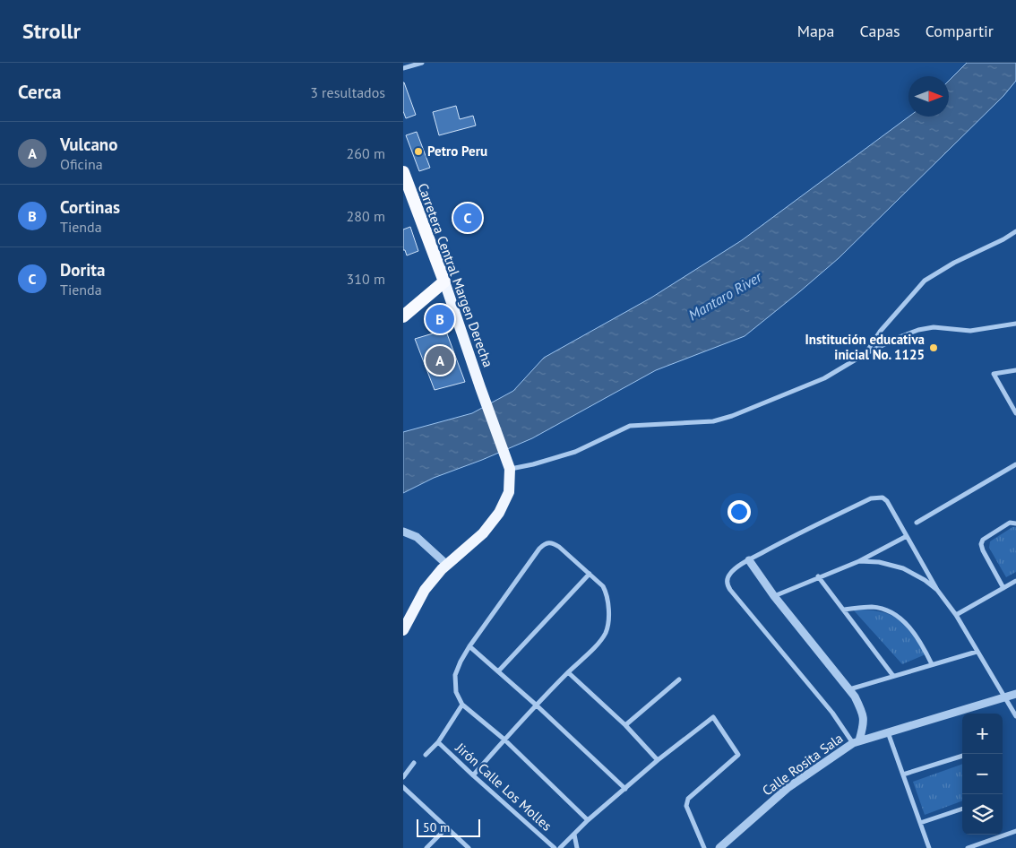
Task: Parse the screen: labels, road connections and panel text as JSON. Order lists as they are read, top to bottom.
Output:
{
  "streets": {
    "highway": ["Carretera Central Margen Derecha"],
    "street": ["Calle Rosita Sala", "Jirón Calle Los Molles"]
  },
  "water": ["Mantaro River"],
  "places": ["Petro Peru", "Institución educativa inicial No. 1125"],
  "scale_bar": "50 m",
  "north": "right",
  "page": {
    "header": "Strollr",
    "nav": ["Mapa", "Capas", "Compartir"],
    "heading": ["Cerca", "3 resultados"],
    "list": [
      {
        "mark": "A",
        "name": "Vulcano",
        "note": "Oficina",
        "value": "260 m"
      },
      {
        "mark": "B",
        "name": "Cortinas",
        "note": "Tienda",
        "value": "280 m"
      },
      {
        "mark": "C",
        "name": "Dorita",
        "note": "Tienda",
        "value": "310 m"
      }
    ],
    "pins": ["C", "B", "A"],
    "map_buttons": ["+", "−"],
    "scale": "50 m"
  }
}
